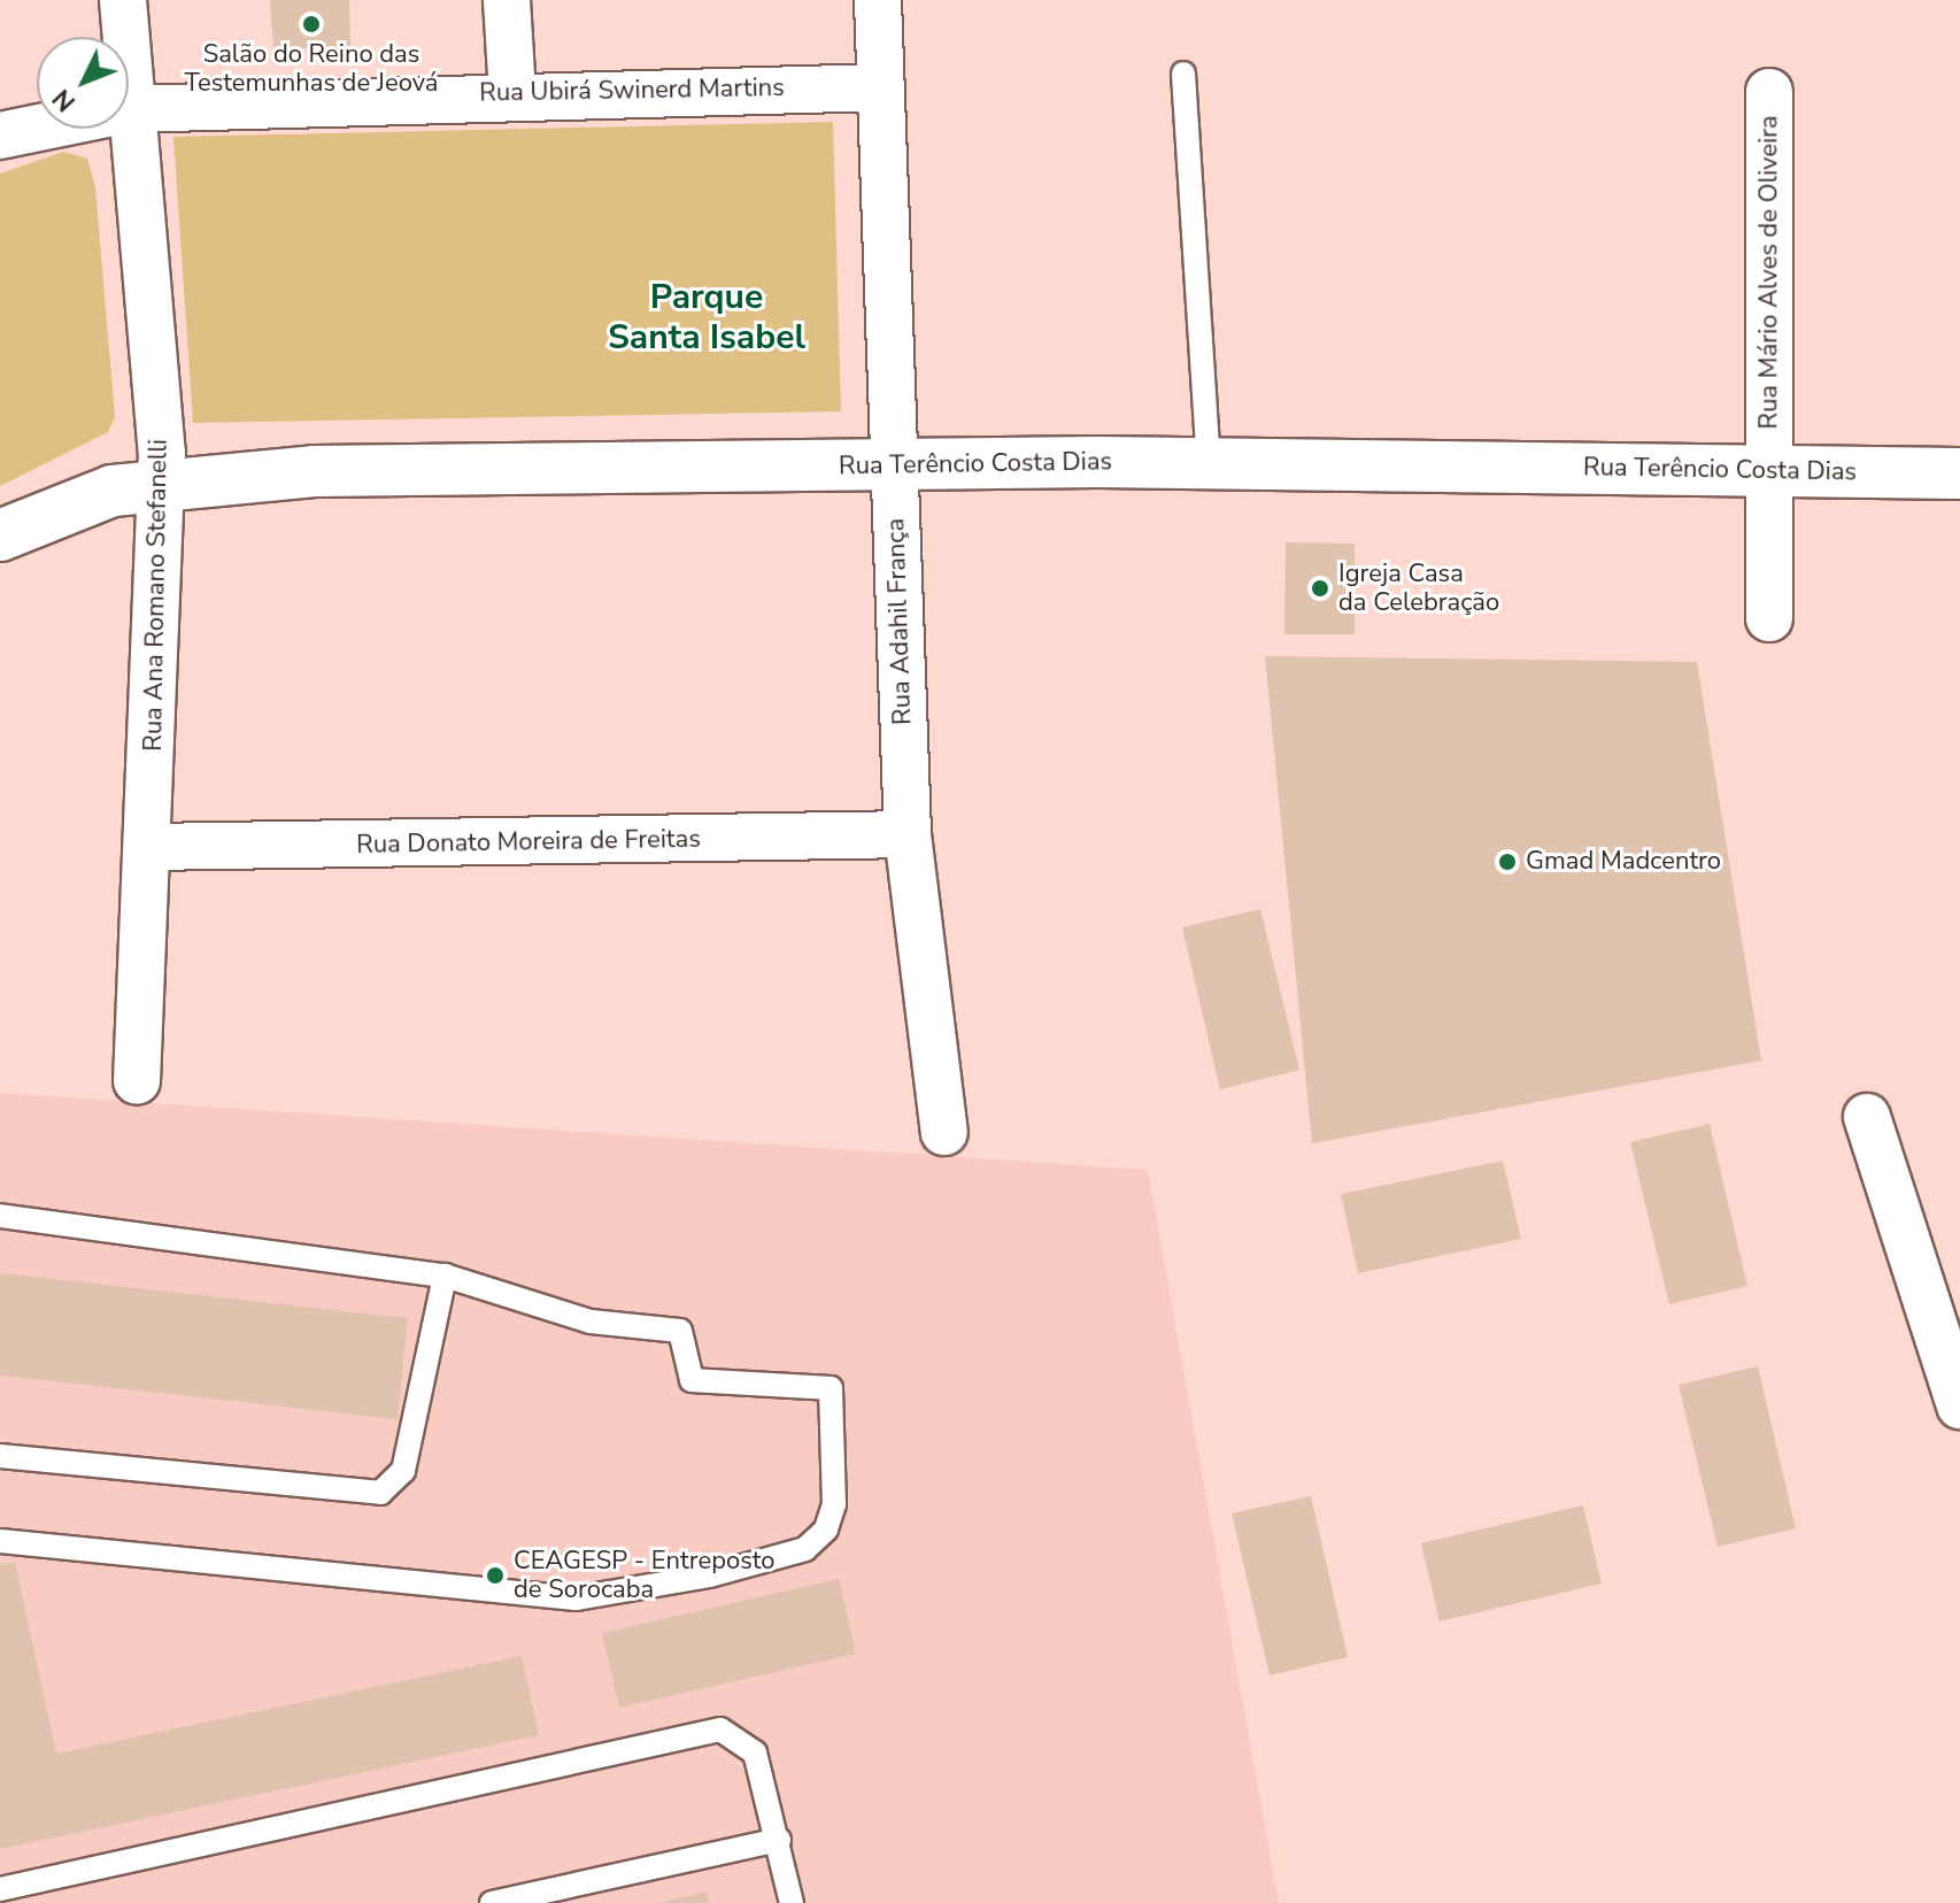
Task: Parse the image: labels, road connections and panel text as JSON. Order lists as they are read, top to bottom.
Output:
{
  "streets": {
    "street": [
      "Rua Ubirá Swinerd Martins",
      "Rua Mário Alves de Oliveira",
      "Rua Terêncio Costa Dias",
      "Rua Ana Romano Stefanelli",
      "Rua Adahil França",
      "Rua Donato Moreira de Freitas"
    ]
  },
  "crossings": [
    ["Rua Ubirá Swinerd Martins", "Rua Ana Romano Stefanelli"],
    ["Rua Ubirá Swinerd Martins", "Rua Adahil França"],
    ["Rua Mário Alves de Oliveira", "Rua Terêncio Costa Dias"],
    ["Rua Terêncio Costa Dias", "Rua Ana Romano Stefanelli"],
    ["Rua Terêncio Costa Dias", "Rua Adahil França"],
    ["Rua Ana Romano Stefanelli", "Rua Donato Moreira de Freitas"],
    ["Rua Adahil França", "Rua Donato Moreira de Freitas"]
  ],
  "districts": ["Parque Santa Isabel"],
  "places": [
    "Salão do Reino das Testemunhas de Jeová",
    "Igreja Casa da Celebração",
    "Gmad Madcentro",
    "CEAGESP - Entreposto de Sorocaba"
  ],
  "north": "bottom left"
}
